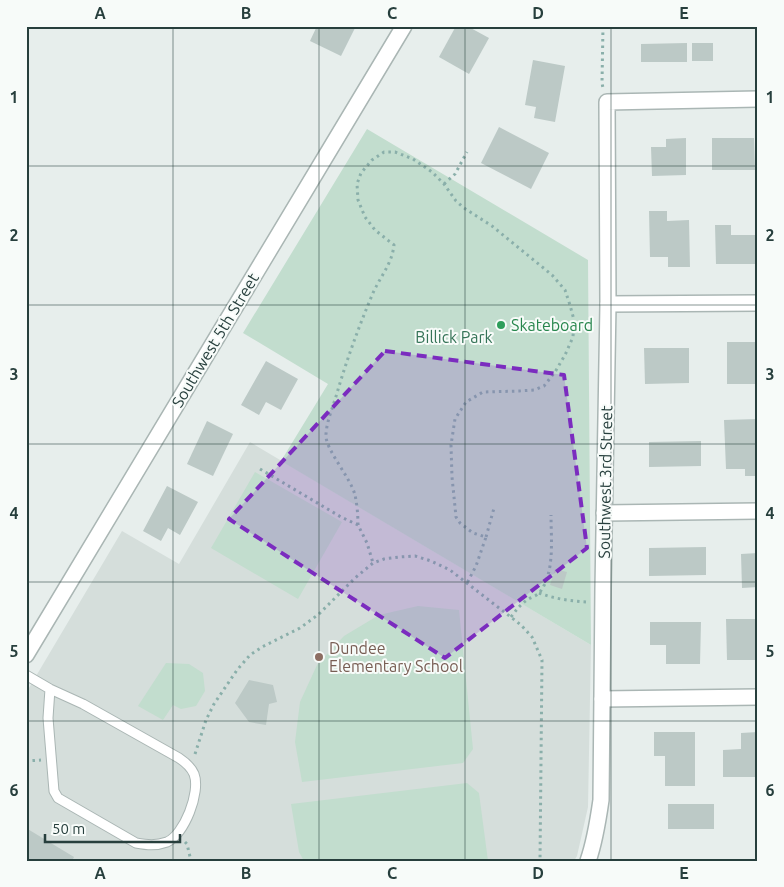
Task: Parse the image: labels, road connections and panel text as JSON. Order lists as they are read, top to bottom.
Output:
{
  "streets": {
    "street": ["Southwest 5th Street", "Southwest 3rd Street"]
  },
  "parks": ["Billick Park"],
  "places": ["Skateboard", "Dundee Elementary School"],
  "scale_bar": "50 m",
  "grid": {
    "columns": [
      "A",
      "B",
      "C",
      "D",
      "E"
    ],
    "rows": [
      "1",
      "2",
      "3",
      "4",
      "5",
      "6"
    ]
  }
}
